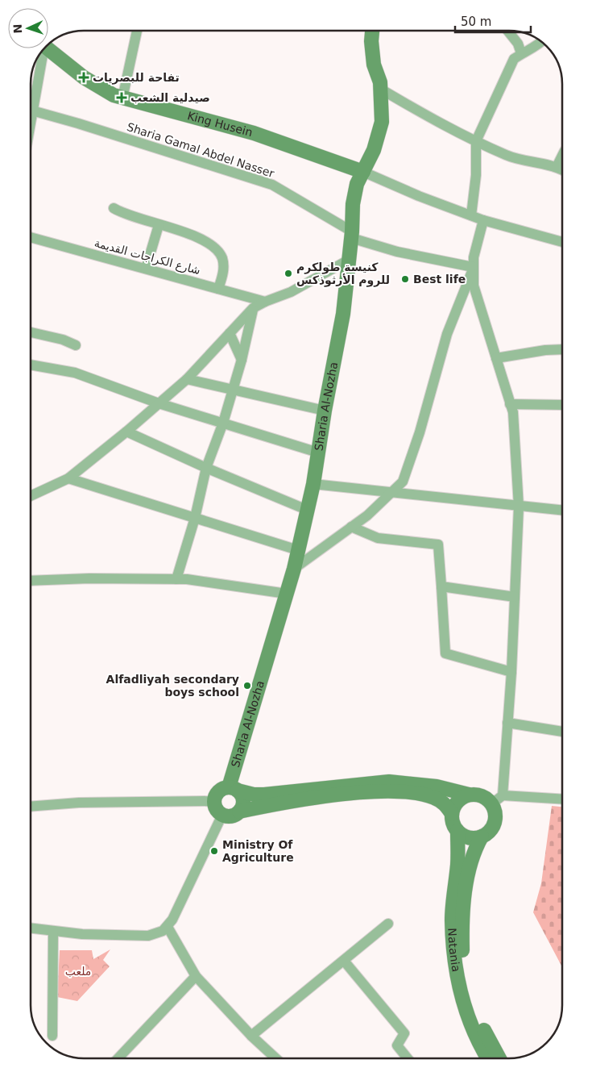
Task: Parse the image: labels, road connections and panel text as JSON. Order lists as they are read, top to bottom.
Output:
{
  "streets": {
    "street": [
      "King Husein",
      "Sharia Gamal Abdel Nasser",
      "شارع الكراجات القديمة",
      "Sharia Al-Nozha",
      "Natania"
    ]
  },
  "crossings": [
    ["King Husein", "Sharia Al-Nozha"],
    ["Sharia Gamal Abdel Nasser", "Sharia Al-Nozha"]
  ],
  "parks": ["ملعب"],
  "places": {
    "health": ["تفاحة للبصريات", "صيدلية الشعب"],
    "other": [
      "كنيسة طولكرم للروم الأرثوذكس",
      "Best life",
      "Alfadliyah secondary boys school",
      "Ministry Of Agriculture"
    ]
  },
  "scale_bar": "50 m",
  "north": "left"
}
